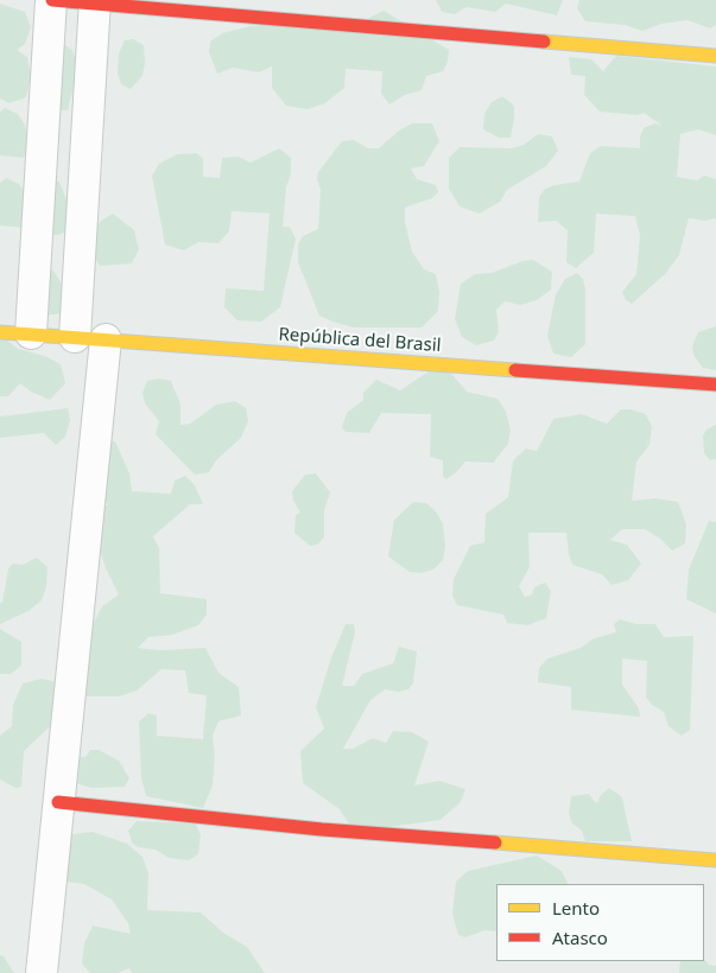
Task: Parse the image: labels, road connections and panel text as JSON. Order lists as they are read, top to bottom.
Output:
{
  "streets": {
    "street": ["República del Brasil"]
  },
  "legend": ["Lento", "Atasco"]
}
